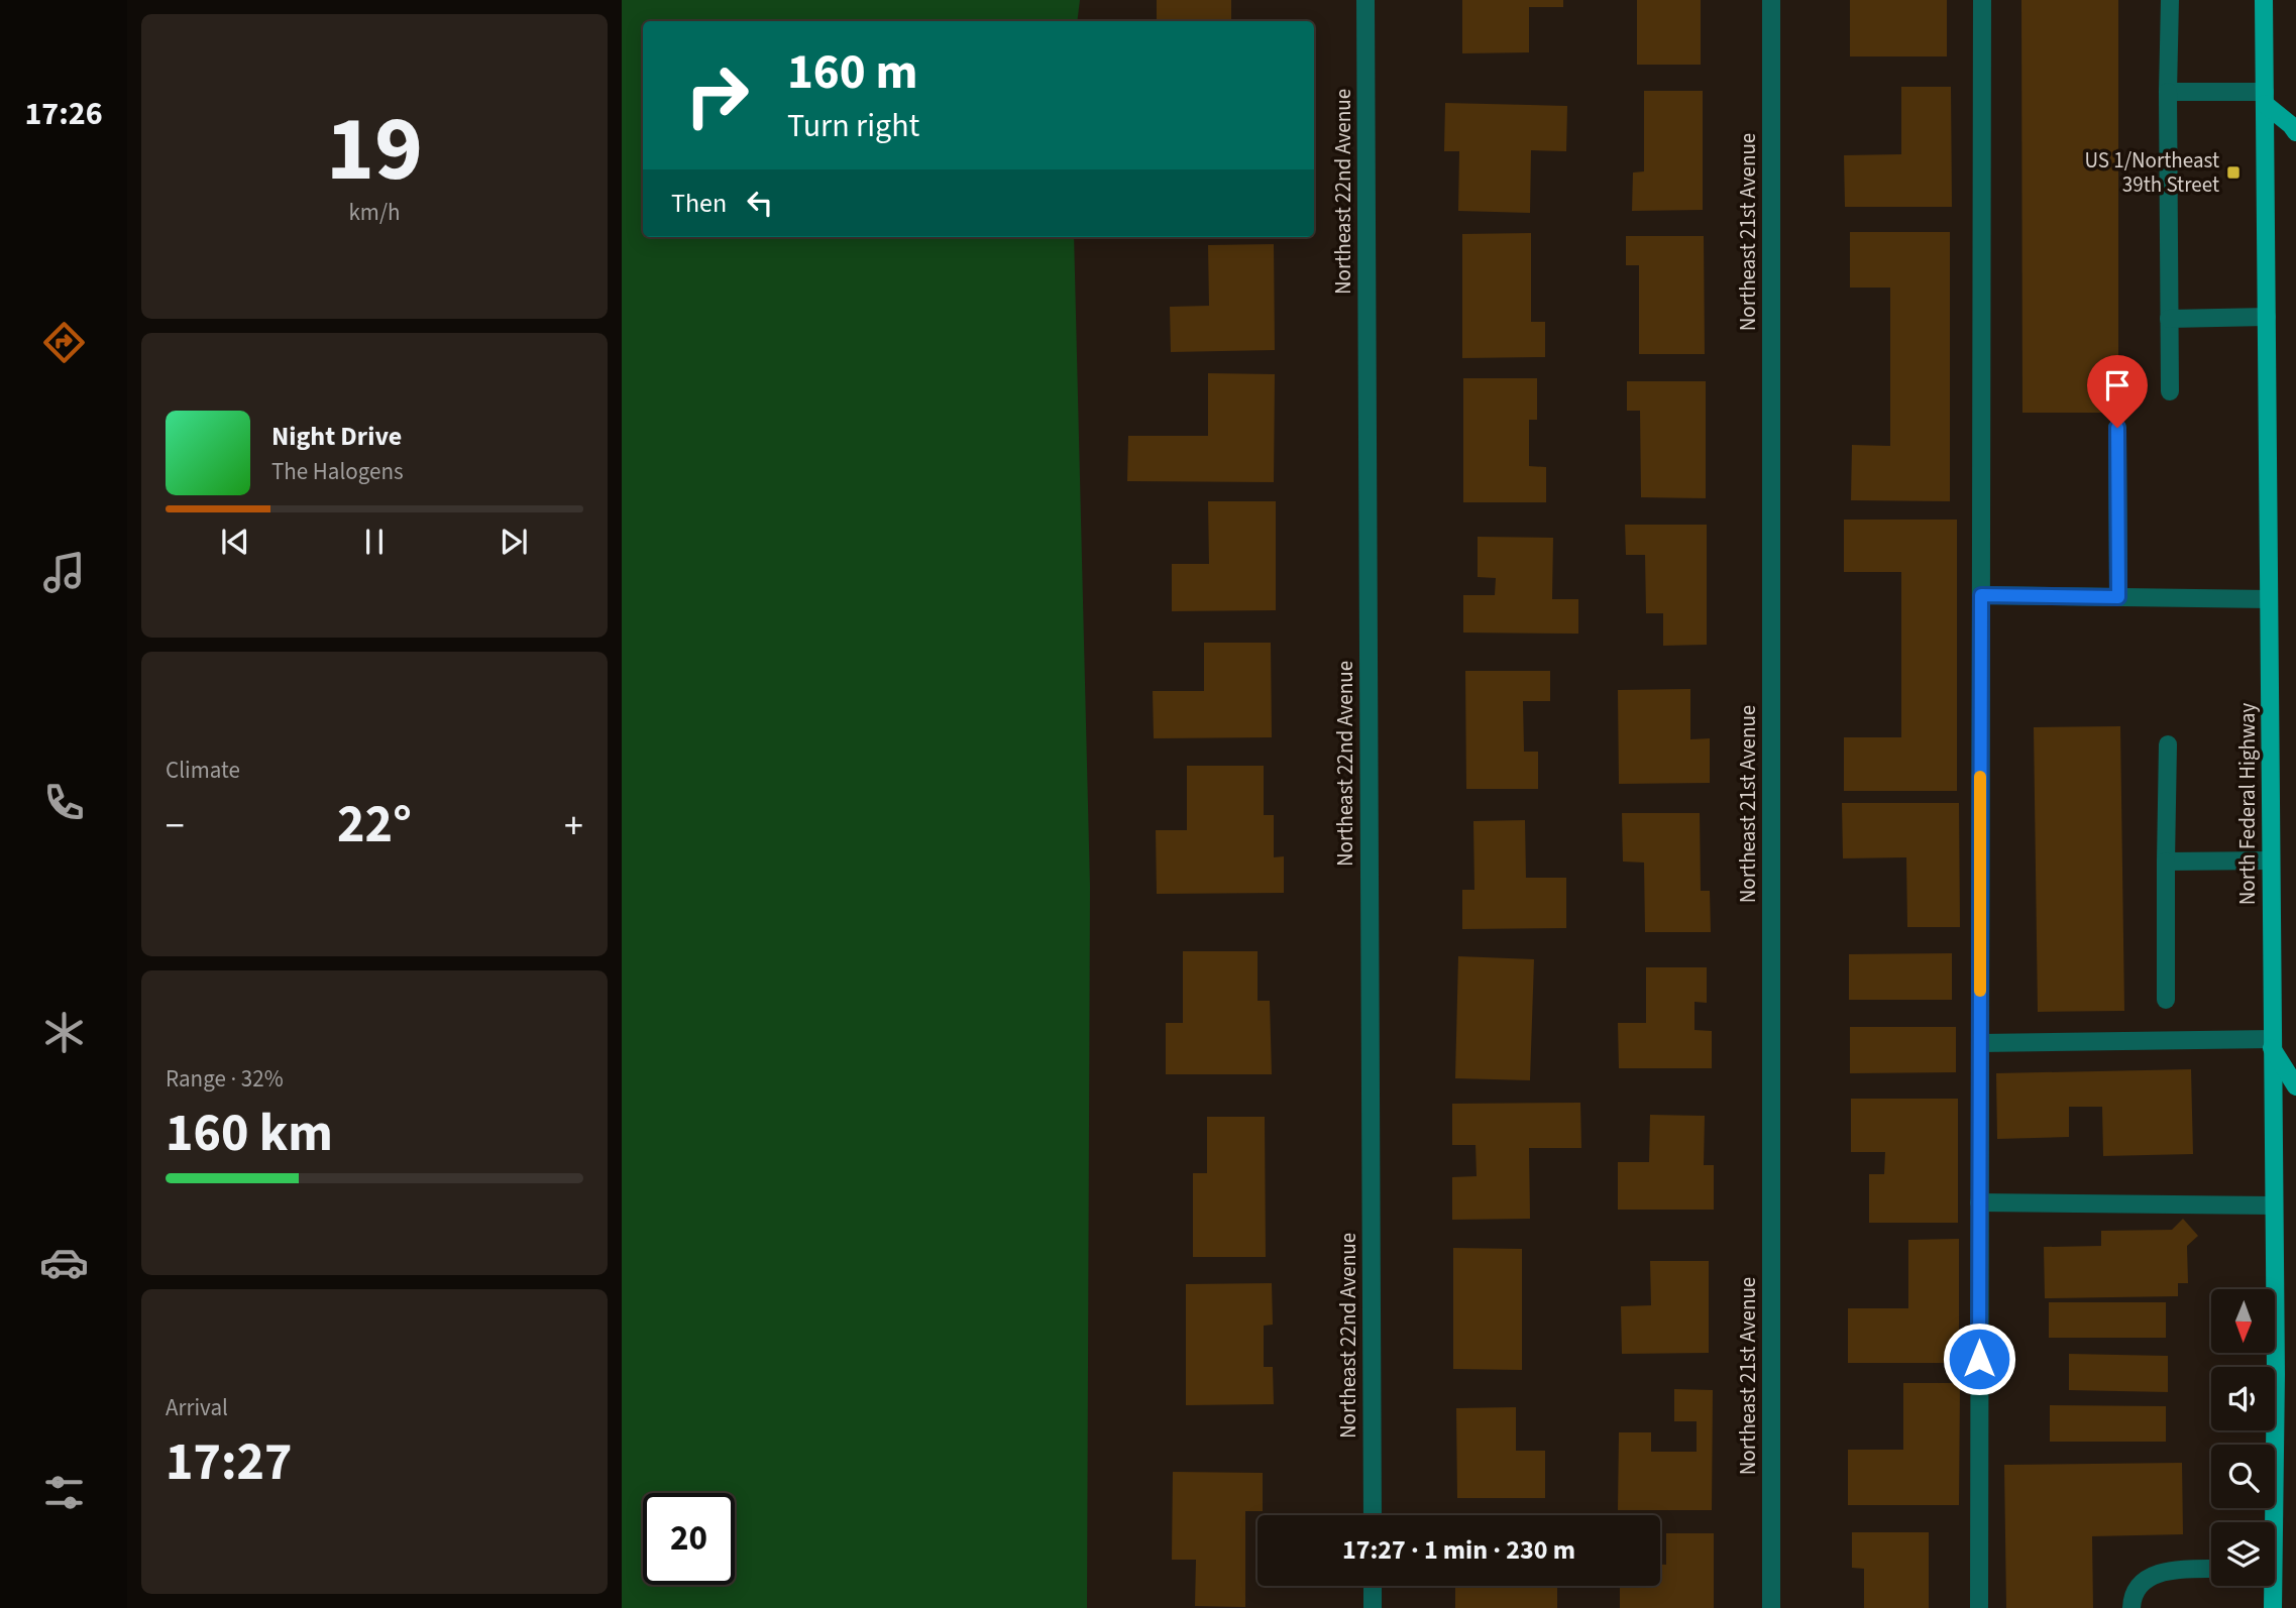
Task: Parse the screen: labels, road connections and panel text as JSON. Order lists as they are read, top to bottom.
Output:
{
  "streets": {
    "main road": ["North Federal Highway"],
    "street": ["Northeast 22nd Avenue", "Northeast 21st Avenue"]
  },
  "places": {
    "transit": ["US 1/Northeast 39th Street"]
  },
  "north": "bottom",
  "page": {
    "tabs": "17:26",
    "tile": [
      ["19", "km/h"],
      "Climate",
      ["Range · 32%", "160 km"],
      ["Arrival", "17:27"]
    ],
    "turn": ["160 m", "Turn right"],
    "then": "Then",
    "song": ["Night Drive", "The Halogens"],
    "heat": ["−", "22°", "+"],
    "limit": "20",
    "trip": "17:27 · 1 min · 230 m"
  }
}
